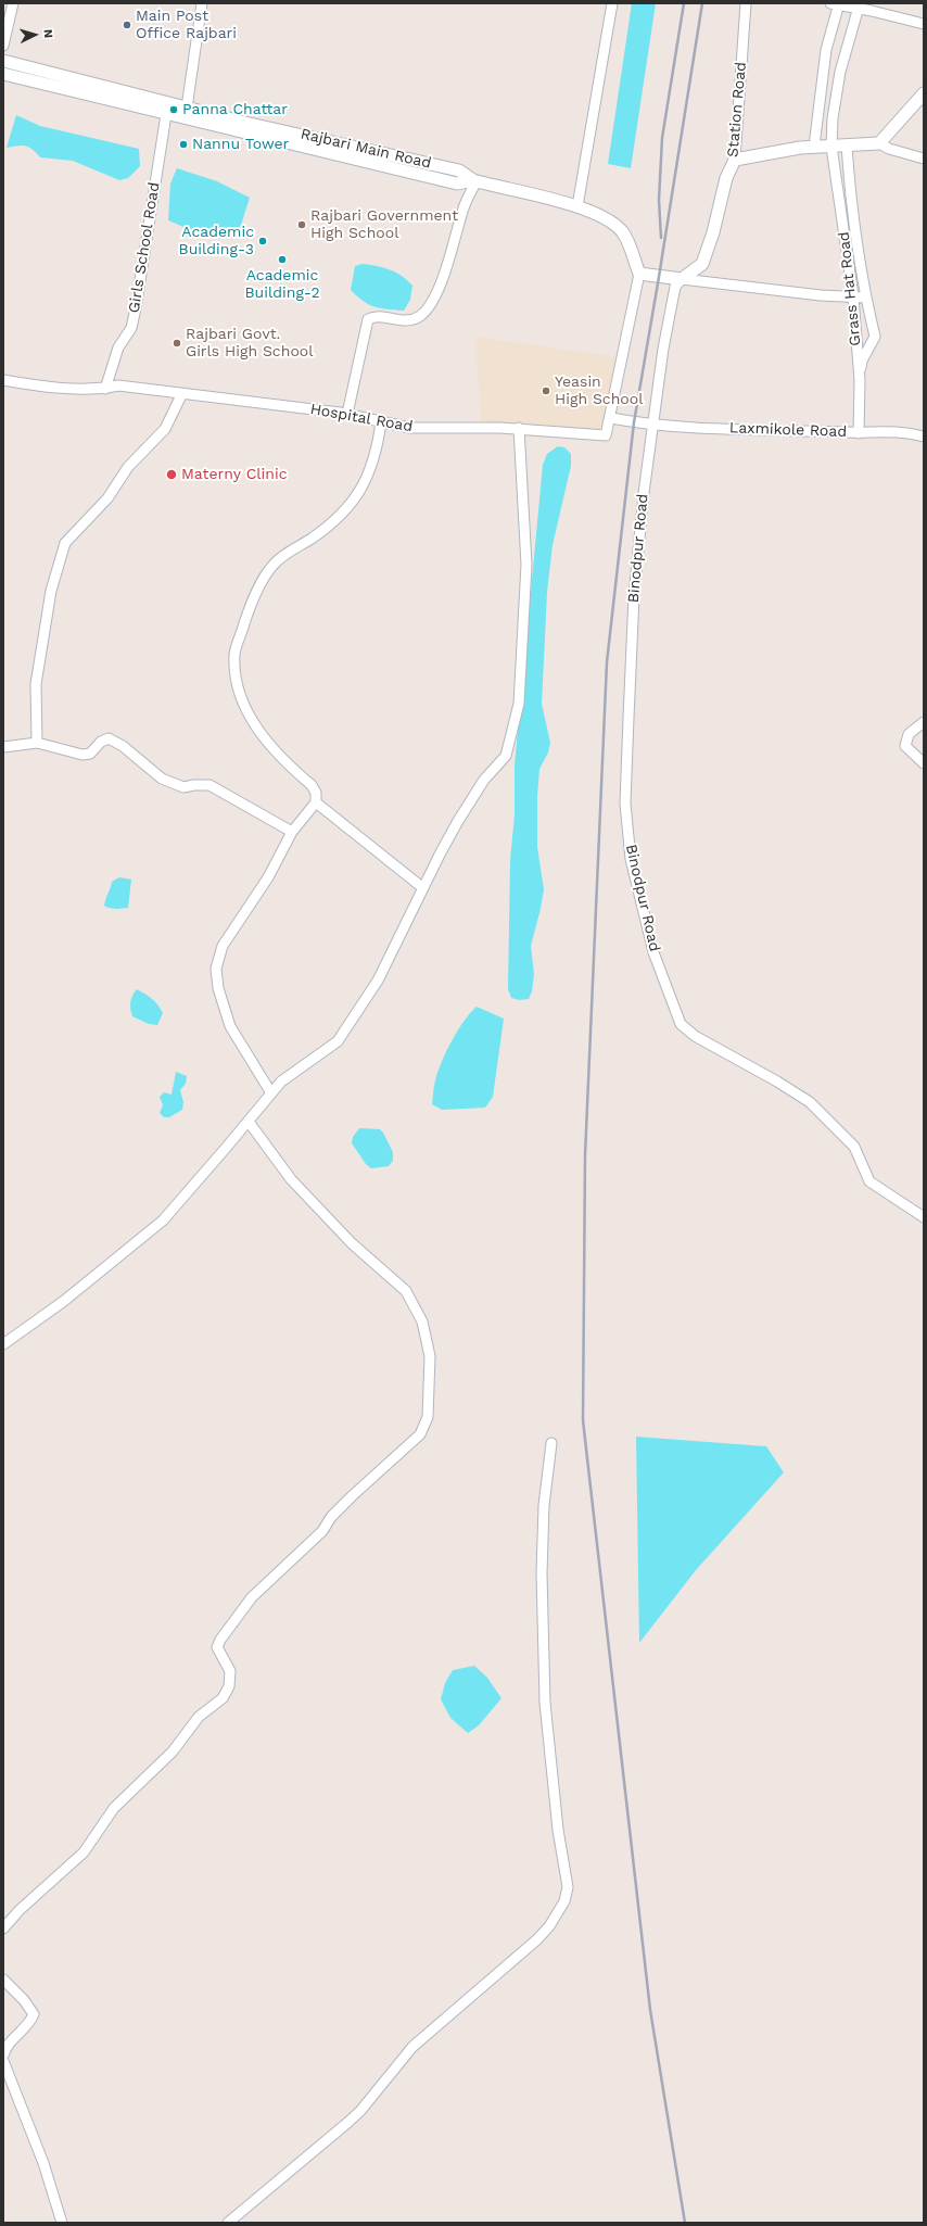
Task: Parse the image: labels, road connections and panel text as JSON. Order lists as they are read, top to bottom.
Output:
{
  "streets": {
    "street": [
      "Station Road",
      "Rajbari Main Road",
      "Girls School Road",
      "Grass Hat Road",
      "Hospital Road",
      "Laxmikole Road",
      "Binodpur Road"
    ]
  },
  "crossings": [
    ["Station Road", "Binodpur Road"],
    ["Rajbari Main Road", "Girls School Road"],
    ["Rajbari Main Road", "Hospital Road"],
    ["Girls School Road", "Hospital Road"],
    ["Grass Hat Road", "Laxmikole Road"],
    ["Hospital Road", "Laxmikole Road"],
    ["Laxmikole Road", "Binodpur Road"]
  ],
  "places": [
    "Main Post Office Rajbari",
    "Panna Chattar",
    "Nannu Tower",
    "Rajbari Government High School",
    "Academic Building-3",
    "Academic Building-2",
    "Rajbari Govt. Girls High School",
    "Yeasin High School",
    "Materny Clinic"
  ],
  "north": "right"
}
